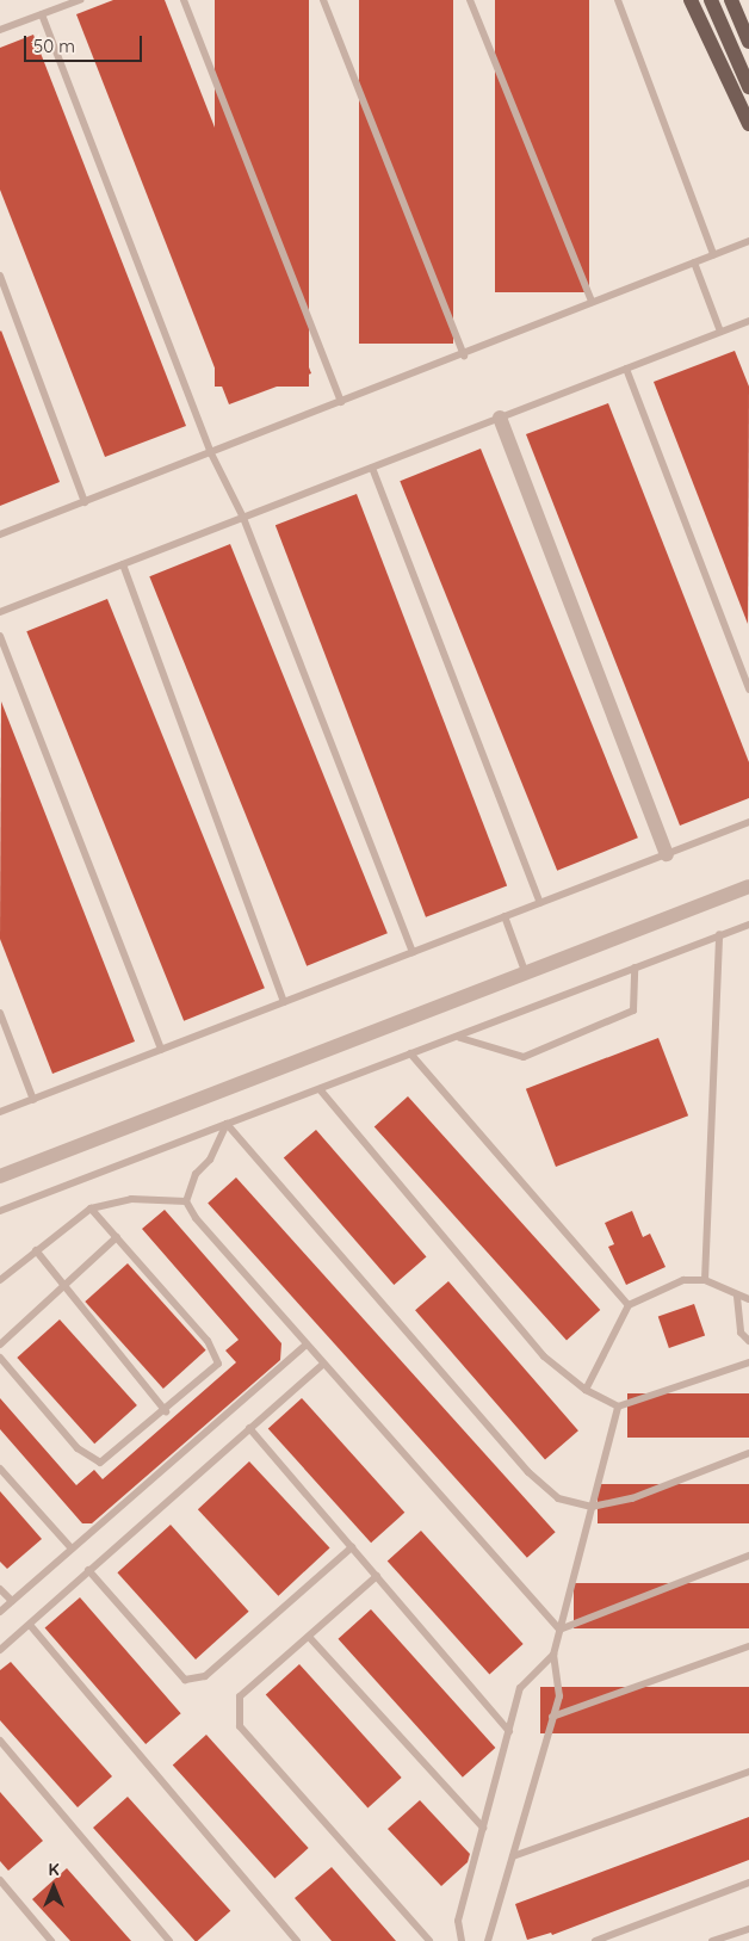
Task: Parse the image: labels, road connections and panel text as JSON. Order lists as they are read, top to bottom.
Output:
{
  "scale_bar": "50 m",
  "north": "top"
}
